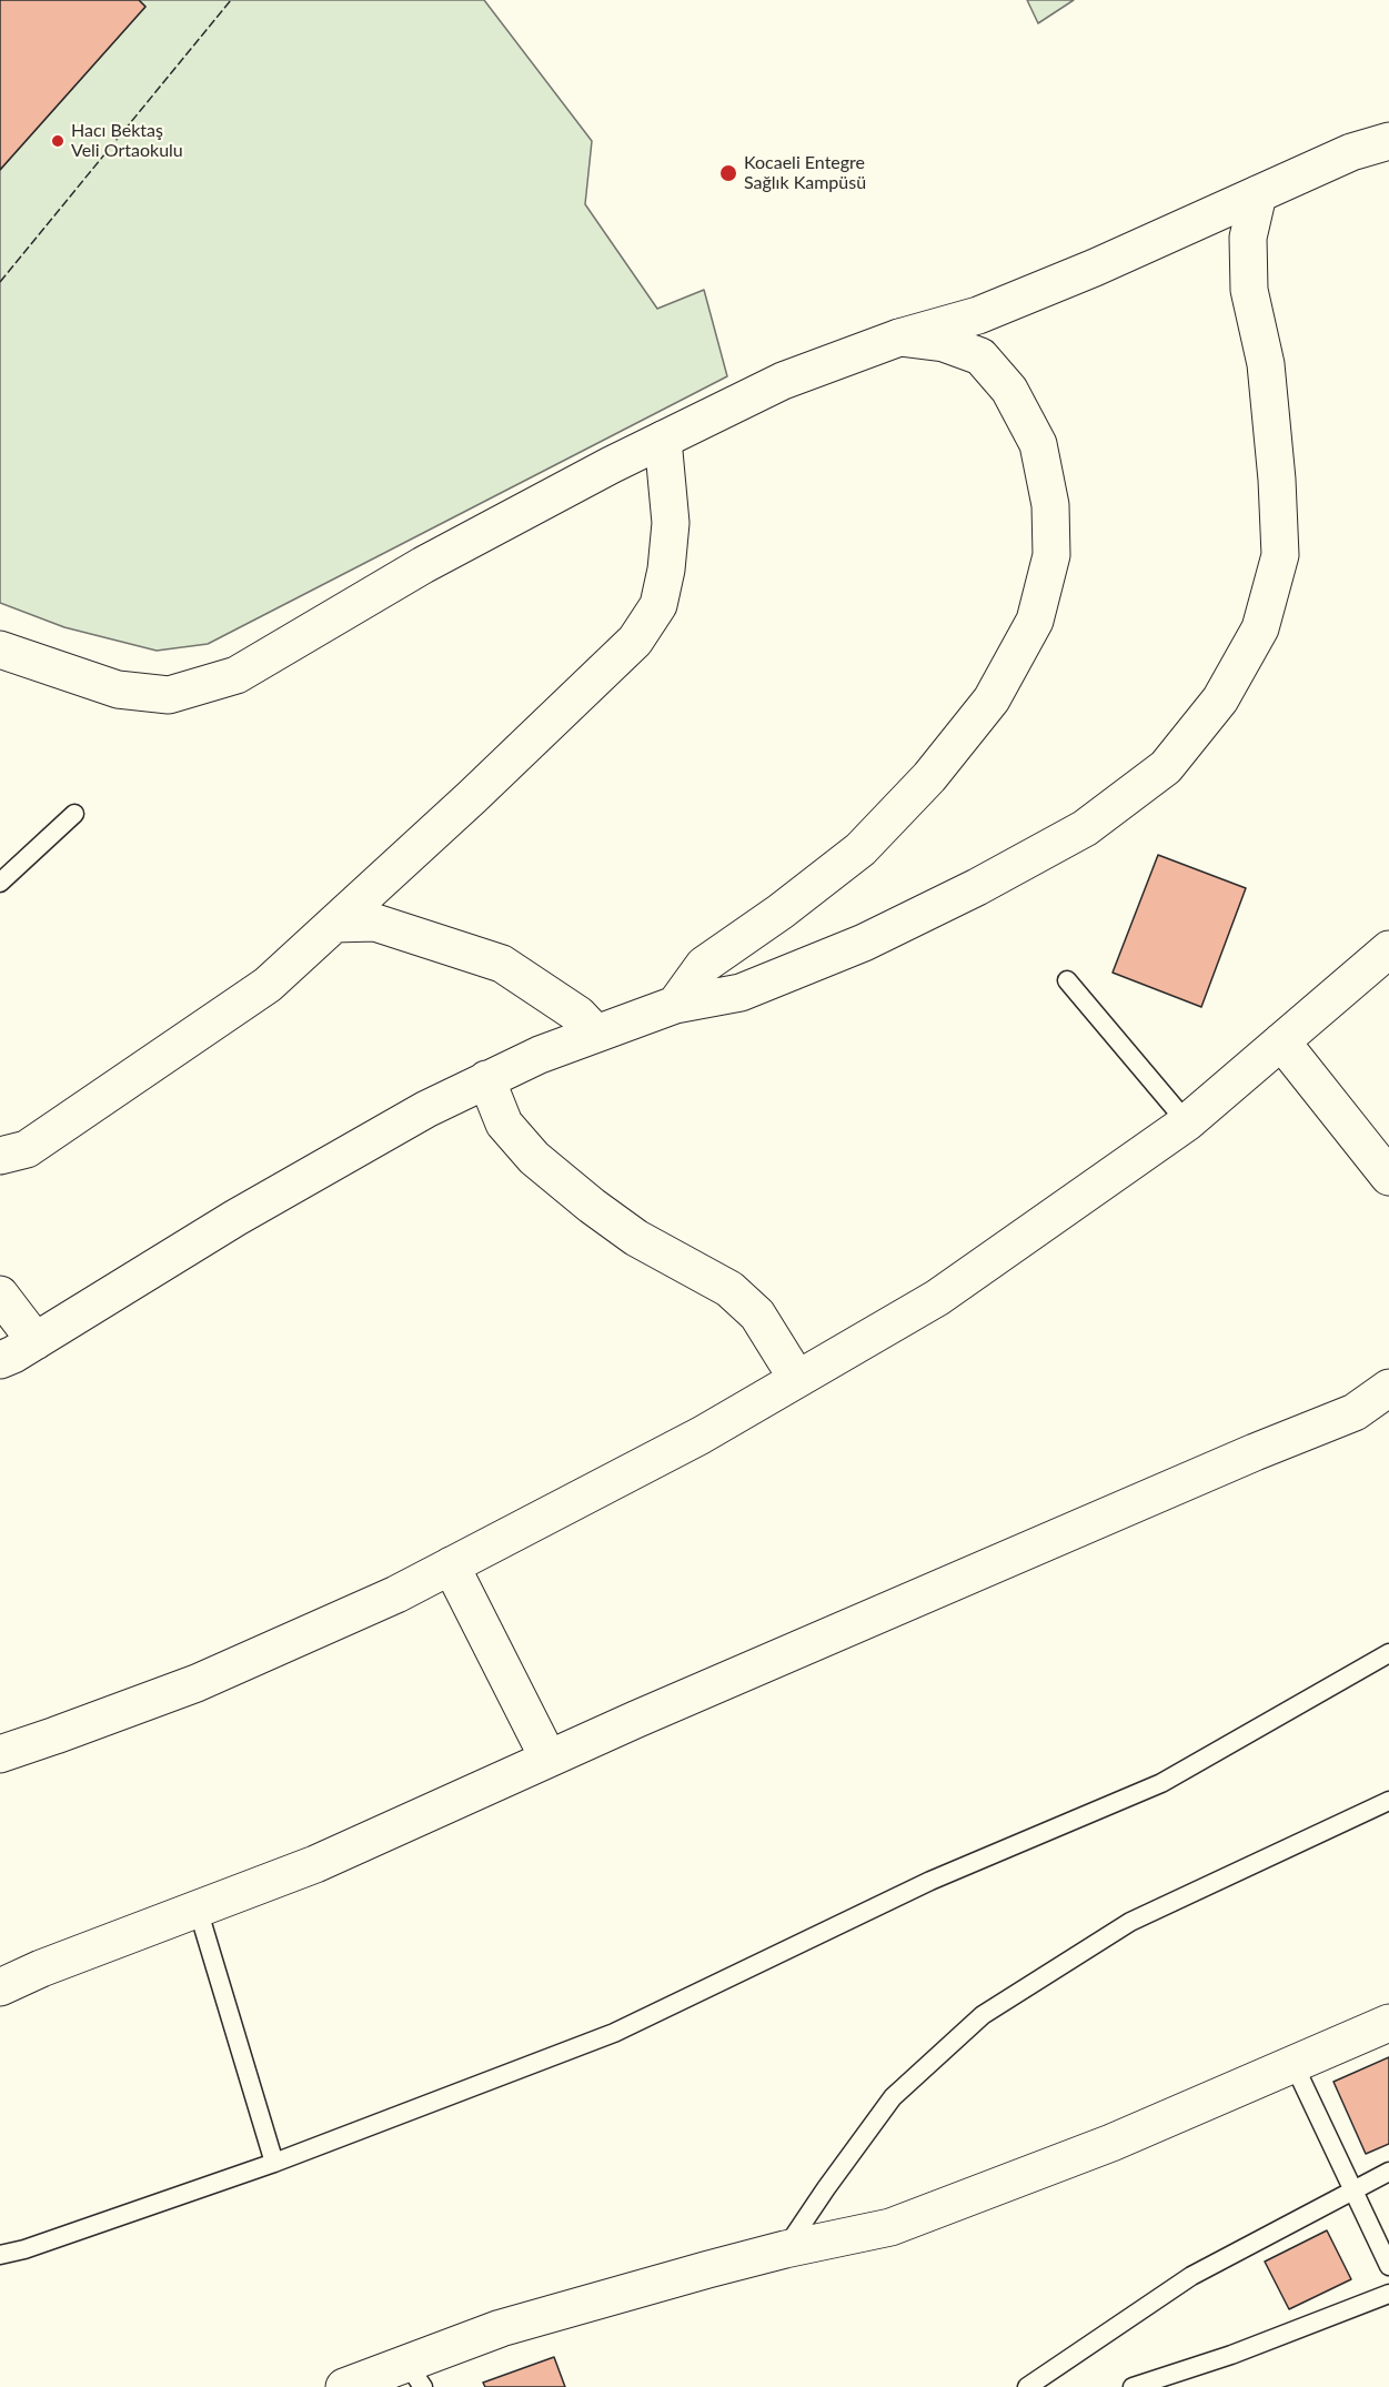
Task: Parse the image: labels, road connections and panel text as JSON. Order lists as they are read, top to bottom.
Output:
{
  "places": ["Hacı Bektaş Veli Ortaokulu", "Kocaeli Entegre Sağlık Kampüsü"]
}
